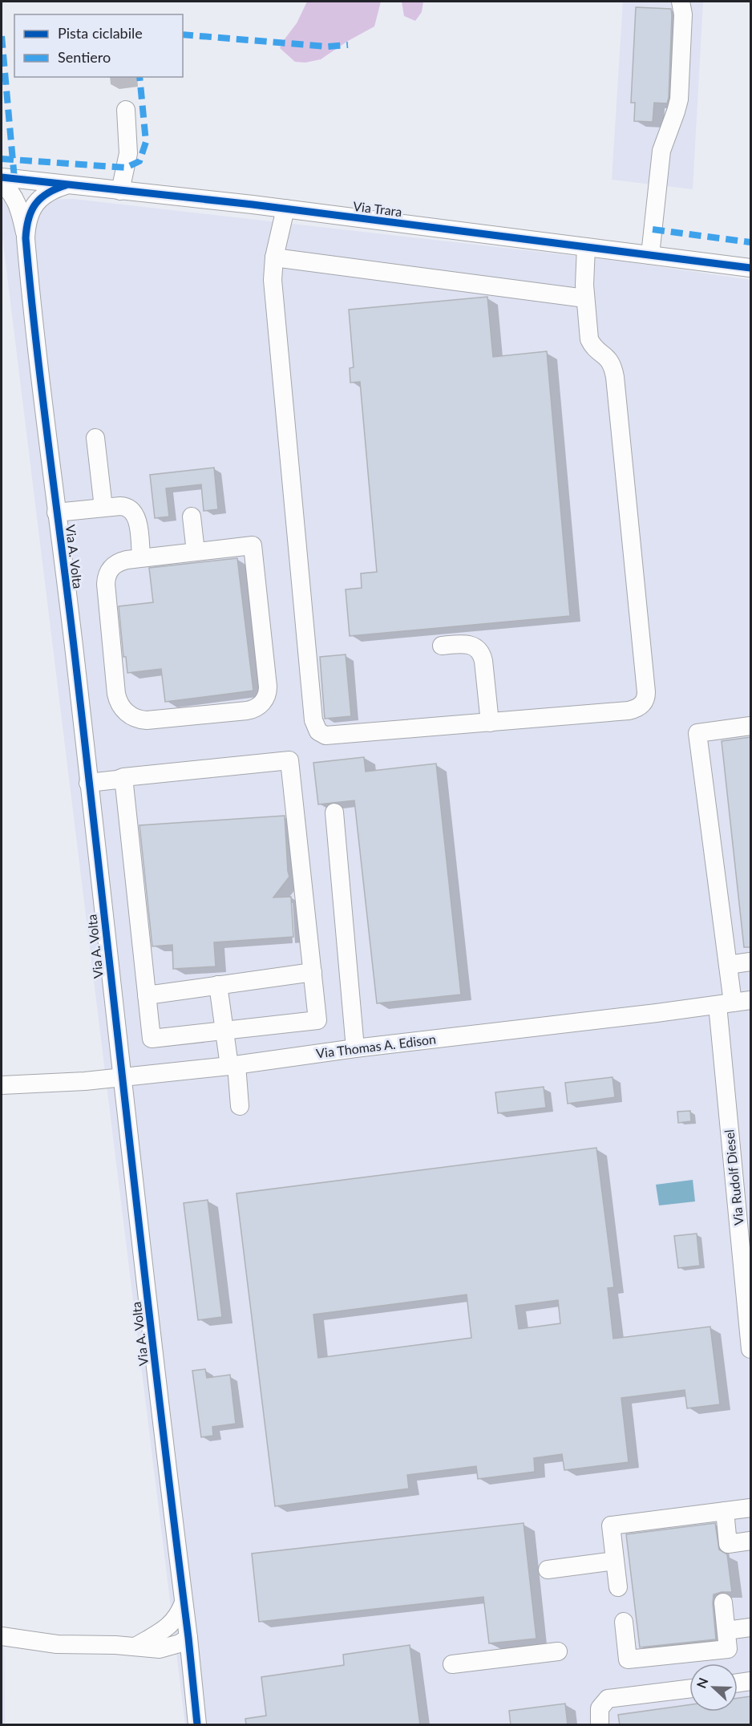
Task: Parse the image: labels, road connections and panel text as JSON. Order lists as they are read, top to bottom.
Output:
{
  "streets": {
    "street": [
      "Via Trara",
      "Via A. Volta",
      "Via Thomas A. Edison",
      "Via Rudolf Diesel"
    ]
  },
  "crossings": [
    ["Via Trara", "Via A. Volta"],
    ["Via A. Volta", "Via Thomas A. Edison"],
    ["Via Thomas A. Edison", "Via Rudolf Diesel"]
  ],
  "legend": ["Pista ciclabile", "Sentiero"],
  "north": "left"
}
